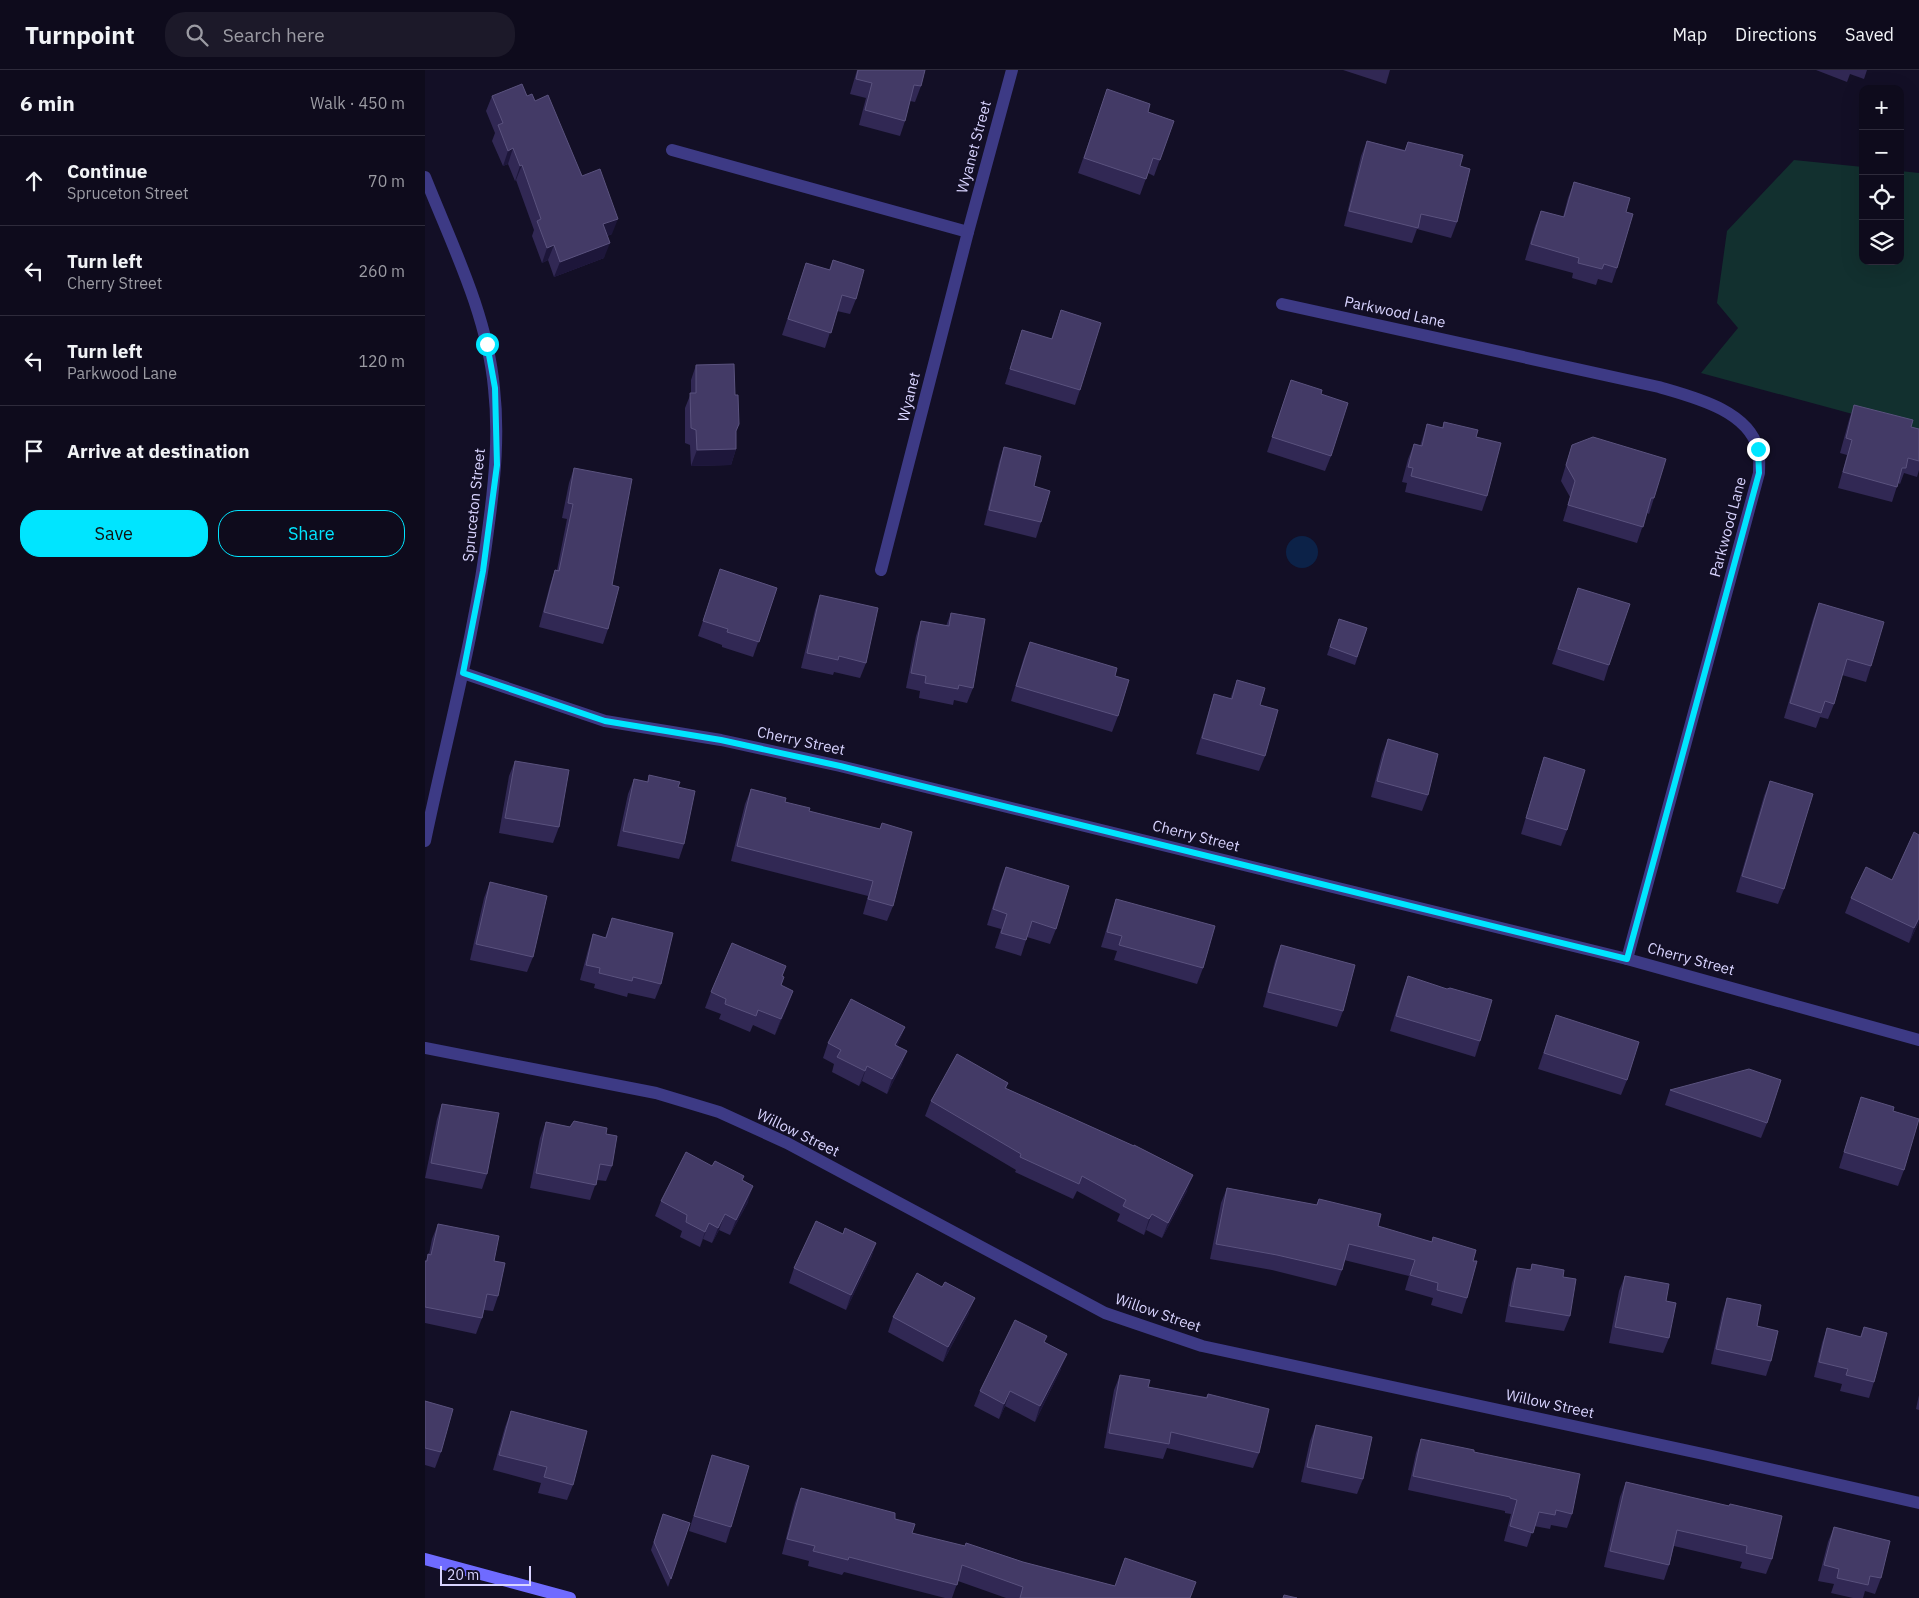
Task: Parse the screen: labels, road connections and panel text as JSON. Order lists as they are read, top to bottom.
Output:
{
  "streets": {
    "street": [
      "Wyanet Street",
      "Parkwood Lane",
      "Wyanet",
      "Spruceton Street",
      "Cherry Street",
      "Willow Street"
    ]
  },
  "crossings": [
    ["Wyanet Street", "Wyanet"],
    ["Parkwood Lane", "Cherry Street"],
    ["Spruceton Street", "Cherry Street"]
  ],
  "scale_bar": "20 m",
  "page": {
    "header": "Turnpoint",
    "search": "Search here",
    "nav": ["Map", "Directions", "Saved"],
    "heading": ["6 min", "Walk · 450 m"],
    "map_buttons": ["+", "−"],
    "list": [
      ["Continue", "Spruceton Street", "70 m"],
      ["Turn left", "Cherry Street", "260 m"],
      ["Turn left", "Parkwood Lane", "120 m"],
      "Arrive at destination"
    ],
    "buttons": ["Save", "Share"],
    "scale": "20 m"
  }
}
